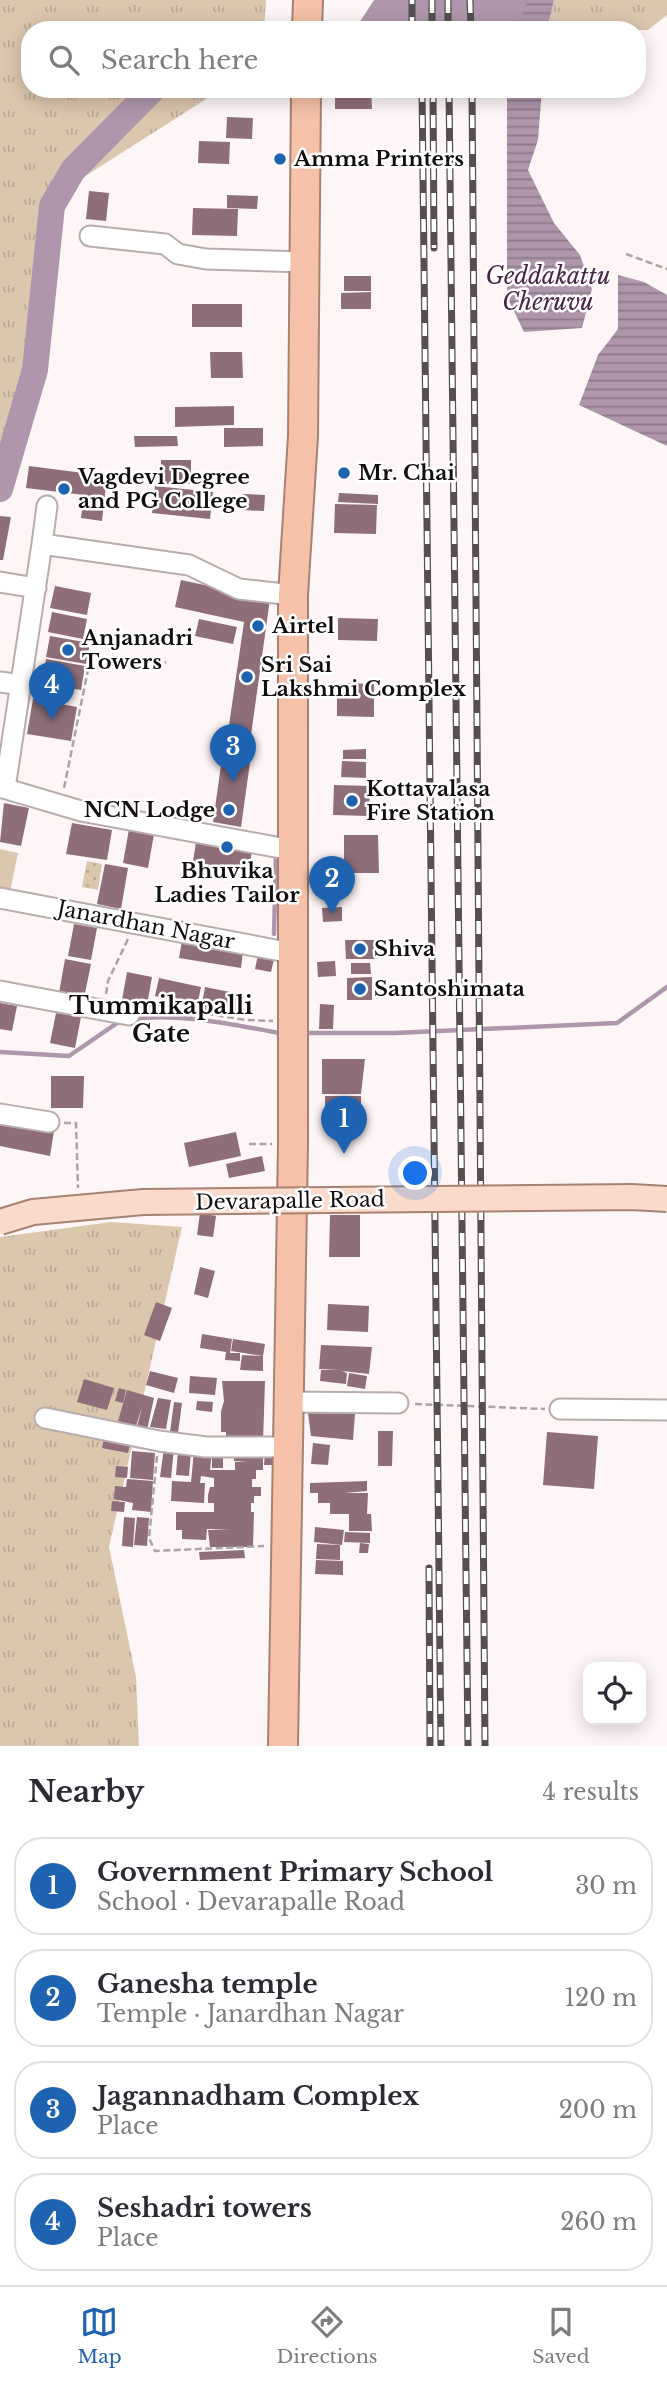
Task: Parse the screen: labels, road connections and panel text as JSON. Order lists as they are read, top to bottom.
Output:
{
  "streets": {
    "main road": ["Devarapalle Road"],
    "street": ["Janardhan Nagar"]
  },
  "districts": ["Tummikapalli Gate"],
  "water": ["Geddakattu Cheruvu"],
  "places": [
    "Amma Printers",
    "Mr. Chai",
    "Vagdevi Degree and PG College",
    "Airtel",
    "Anjanadri Towers",
    "Sri Sai Lakshmi Complex",
    "Kottavalasa Fire Station",
    "NCN Lodge",
    "Bhuvika Ladies Tailor",
    "Shiva",
    "Santoshimata"
  ],
  "page": {
    "search": "Search here",
    "pins": [
      "4",
      "3",
      "2",
      "1"
    ],
    "heading": ["Nearby", "4 results"],
    "list": [
      {
        "mark": "1",
        "name": "Government Primary School",
        "note": "School · Devarapalle Road",
        "value": "30 m"
      },
      {
        "mark": "2",
        "name": "Ganesha temple",
        "note": "Temple · Janardhan Nagar",
        "value": "120 m"
      },
      {
        "mark": "3",
        "name": "Jagannadham Complex",
        "note": "Place",
        "value": "200 m"
      },
      {
        "mark": "4",
        "name": "Seshadri towers",
        "note": "Place",
        "value": "260 m"
      }
    ],
    "nav": ["Map", "Directions", "Saved"]
  }
}
